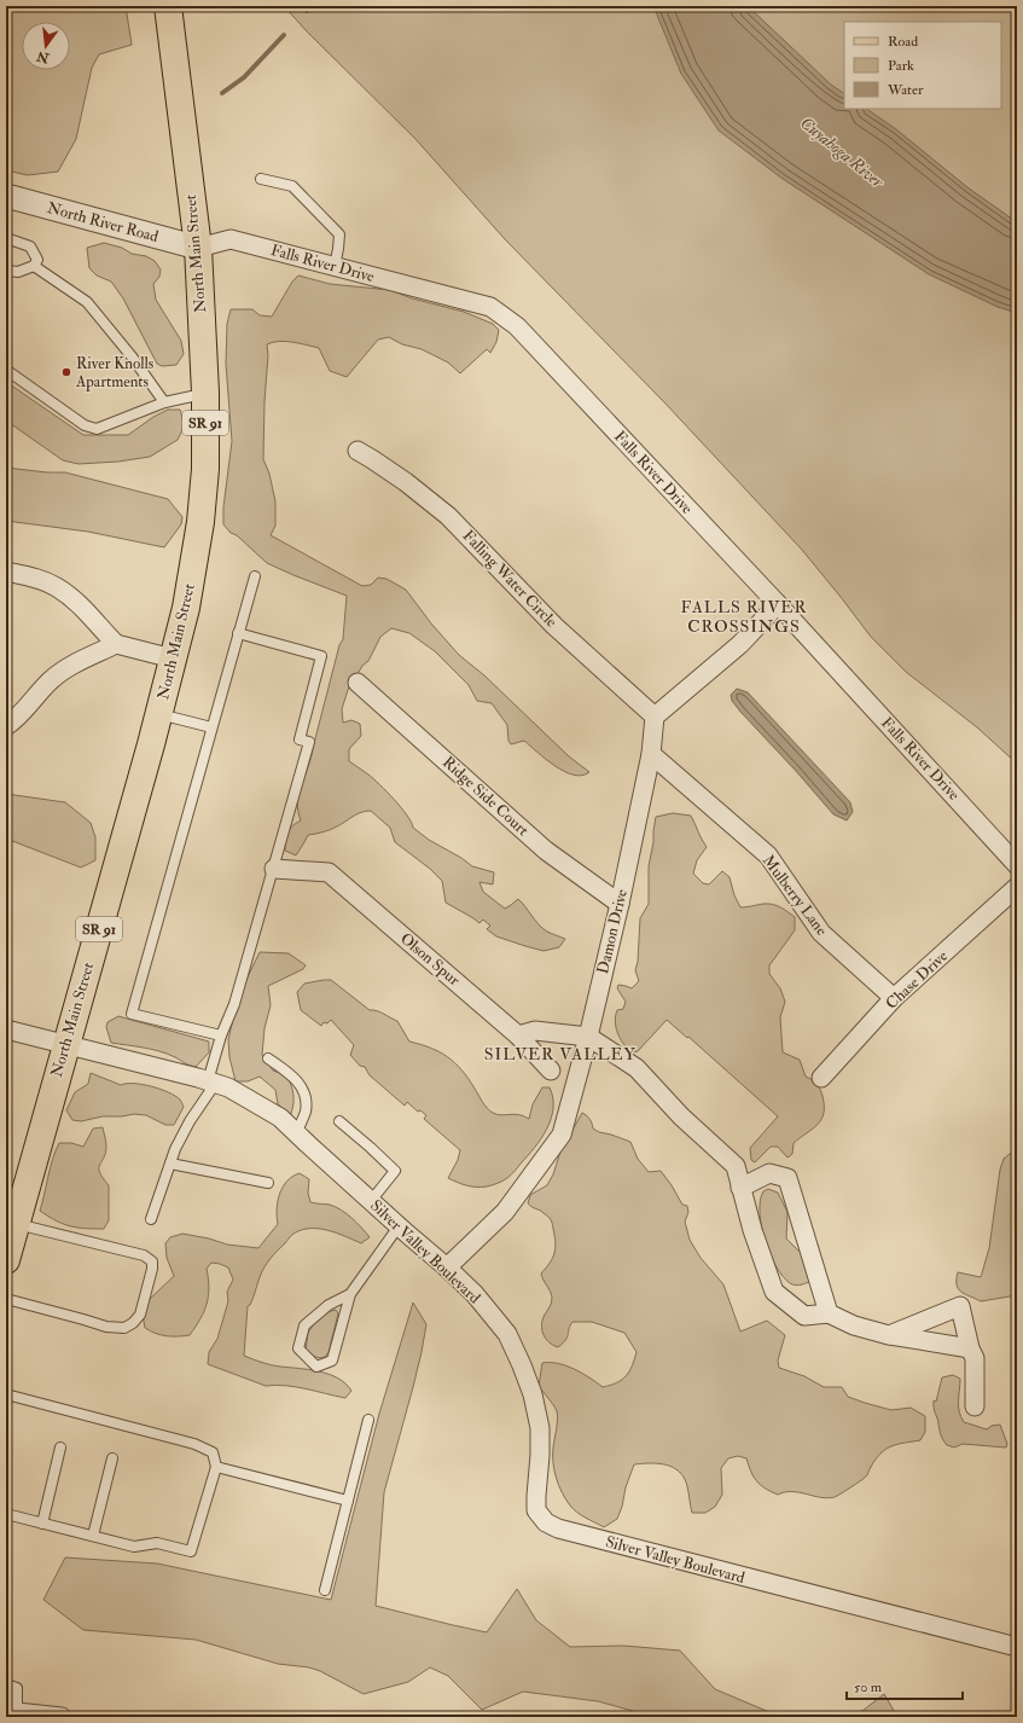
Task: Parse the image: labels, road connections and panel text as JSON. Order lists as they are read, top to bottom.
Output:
{
  "streets": {
    "main road": ["North Main Street", "SR 91"],
    "street": [
      "North River Road",
      "Falls River Drive",
      "Falling Water Circle",
      "Ridge Side Court",
      "Mulberry Lane",
      "Damon Drive",
      "Olson Spur",
      "Chase Drive",
      "Silver Valley Boulevard"
    ]
  },
  "crossings": [
    ["North River Road", "North Main Street"],
    ["North River Road", "Falls River Drive"],
    ["North Main Street", "Falls River Drive"],
    ["North Main Street", "Silver Valley Boulevard"],
    ["Falling Water Circle", "Damon Drive"],
    ["Ridge Side Court", "Damon Drive"],
    ["Mulberry Lane", "Damon Drive"],
    ["Mulberry Lane", "Chase Drive"],
    ["Damon Drive", "Silver Valley Boulevard"]
  ],
  "districts": ["FALLS RIVER CROSSINGS", "SILVER VALLEY"],
  "water": ["Cuyahoga River"],
  "places": ["River Knolls Apartments"],
  "legend": ["Road", "Park", "Water"],
  "scale_bar": "50 m",
  "north": "bottom"
}
